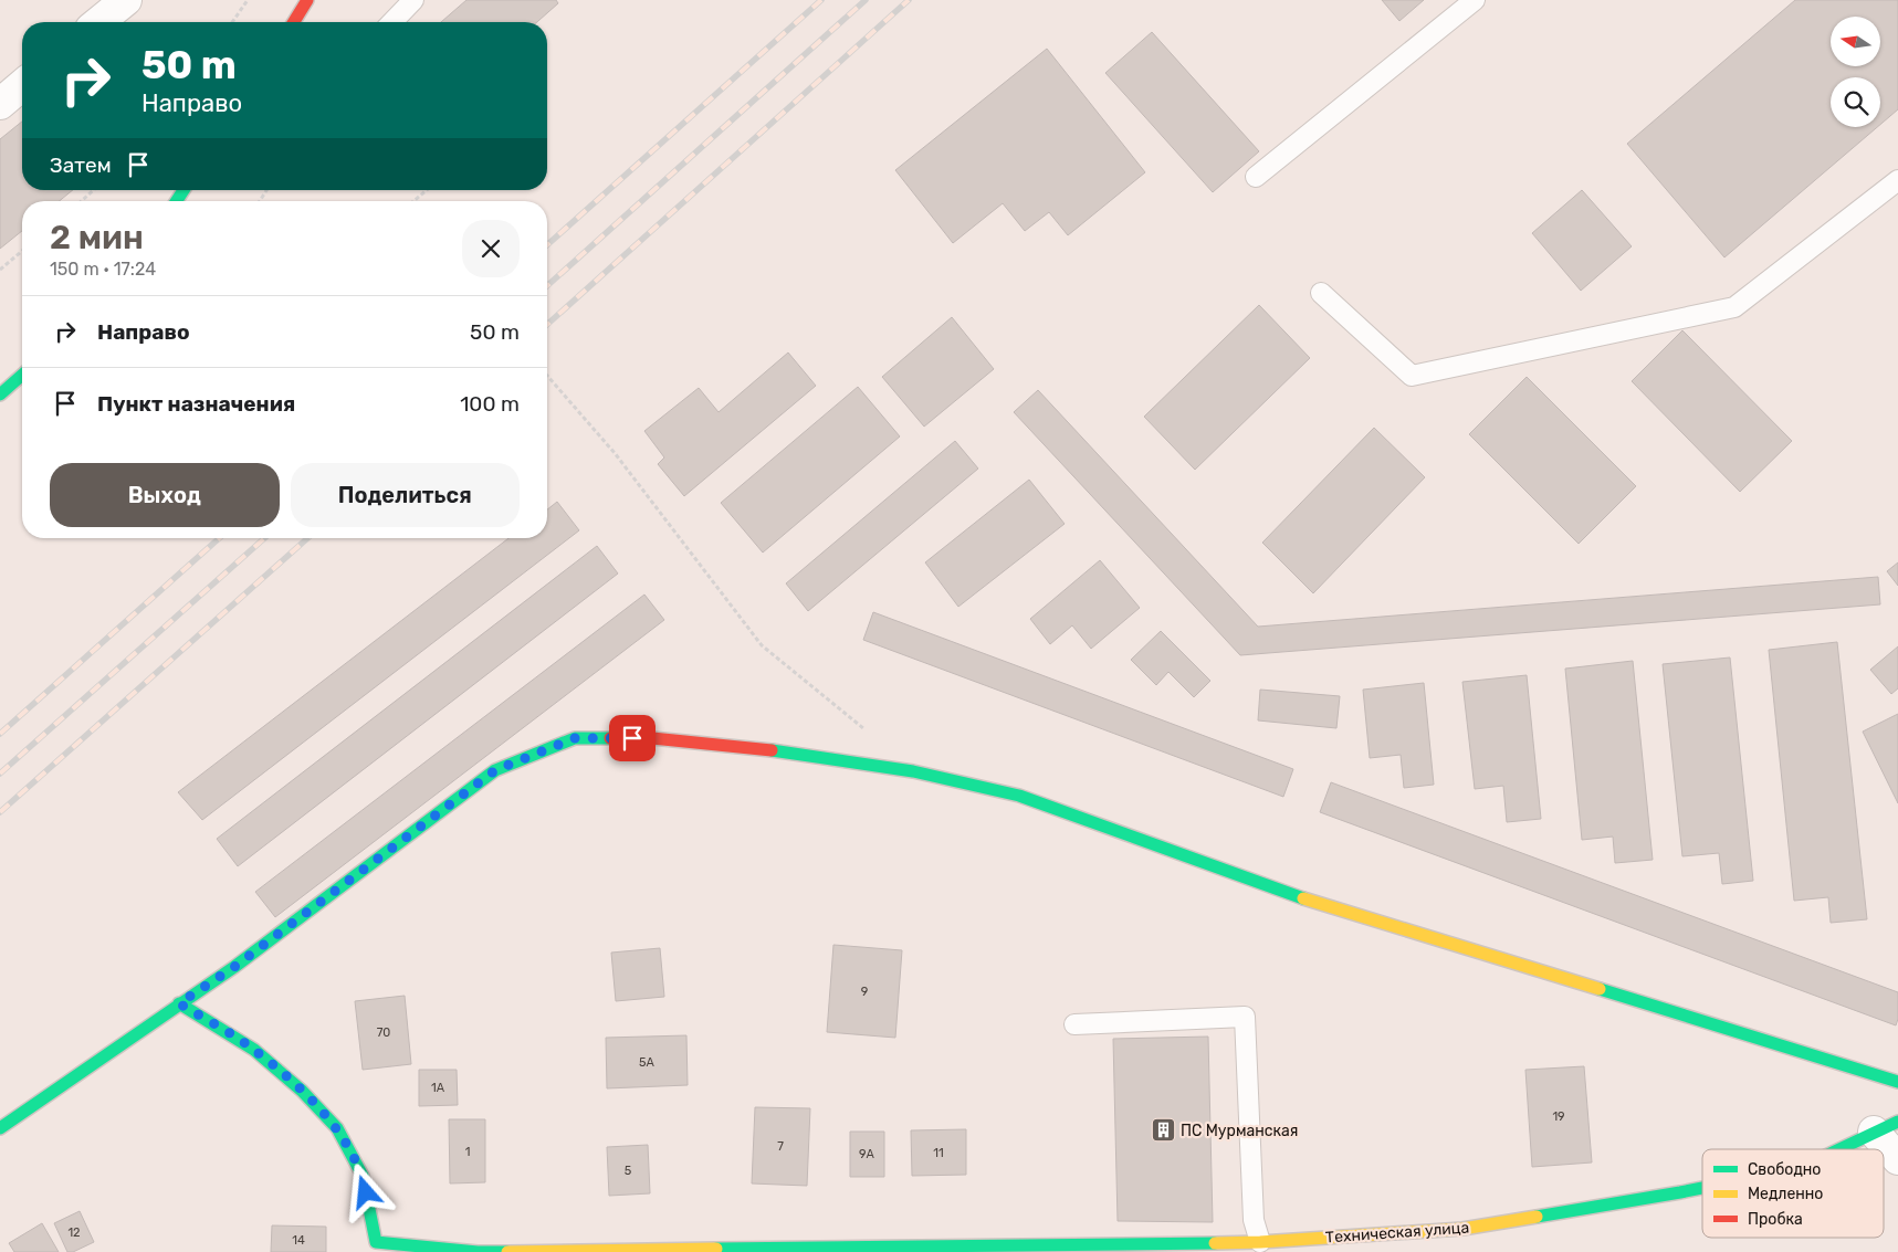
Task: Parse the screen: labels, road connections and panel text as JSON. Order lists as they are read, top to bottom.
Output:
{
  "streets": {
    "street": ["Техническая улица"]
  },
  "places": {
    "building": ["ПС Мурманская"]
  },
  "house_numbers": [
    "9",
    "70",
    "5А",
    "1А",
    "19",
    "7",
    "1",
    "11",
    "9А",
    "5",
    "12",
    "14"
  ],
  "legend": ["Свободно", "Медленно", "Пробка"],
  "north": "left",
  "page": {
    "turn": ["50 m", "Направо"],
    "then": "Затем",
    "heading": ["2 мин", "150 m · 17:24"],
    "list": [
      {
        "name": "Направо",
        "value": "50 m"
      },
      {
        "name": "Пункт назначения",
        "value": "100 m"
      }
    ],
    "buttons": ["Выход", "Поделиться"]
  }
}
